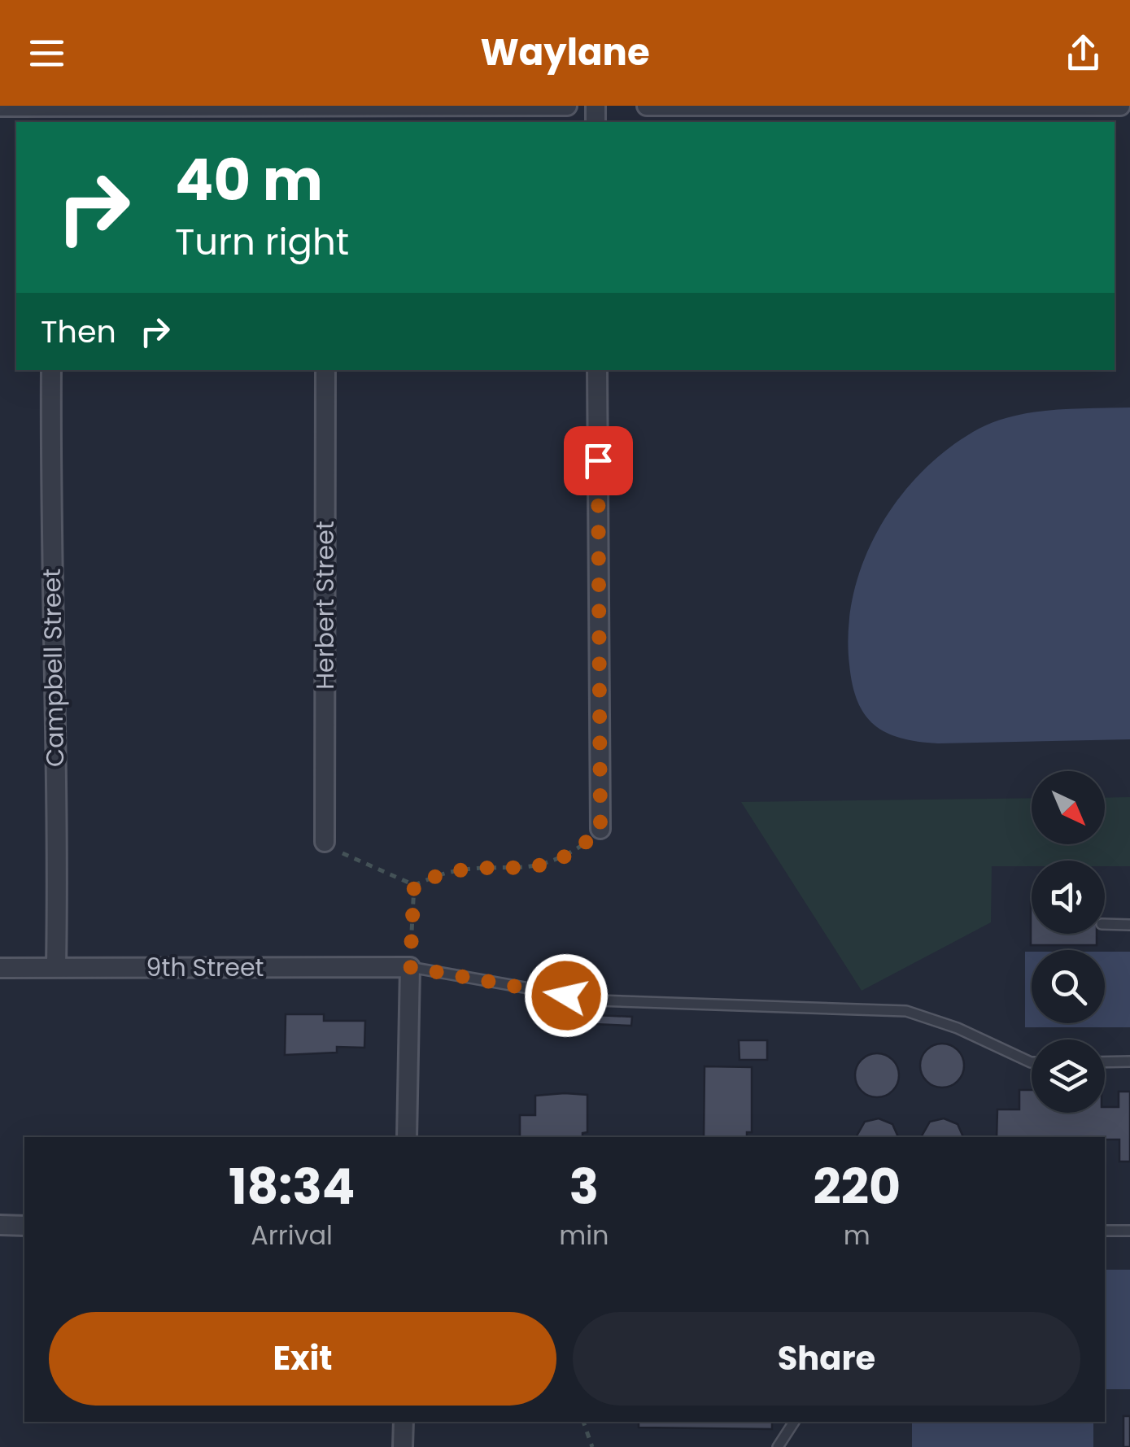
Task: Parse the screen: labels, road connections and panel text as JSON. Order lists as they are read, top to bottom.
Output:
{
  "streets": {
    "street": ["Herbert Street", "Campbell Street", "9th Street"]
  },
  "crossings": [
    ["Campbell Street", "9th Street"]
  ],
  "north": "bottom right",
  "page": {
    "header": "Waylane",
    "turn": ["40 m", "Turn right"],
    "then": "Then",
    "eta": [
      "18:34",
      "Arrival",
      "3",
      "min",
      "220",
      "m"
    ],
    "buttons": ["Exit", "Share"]
  }
}
